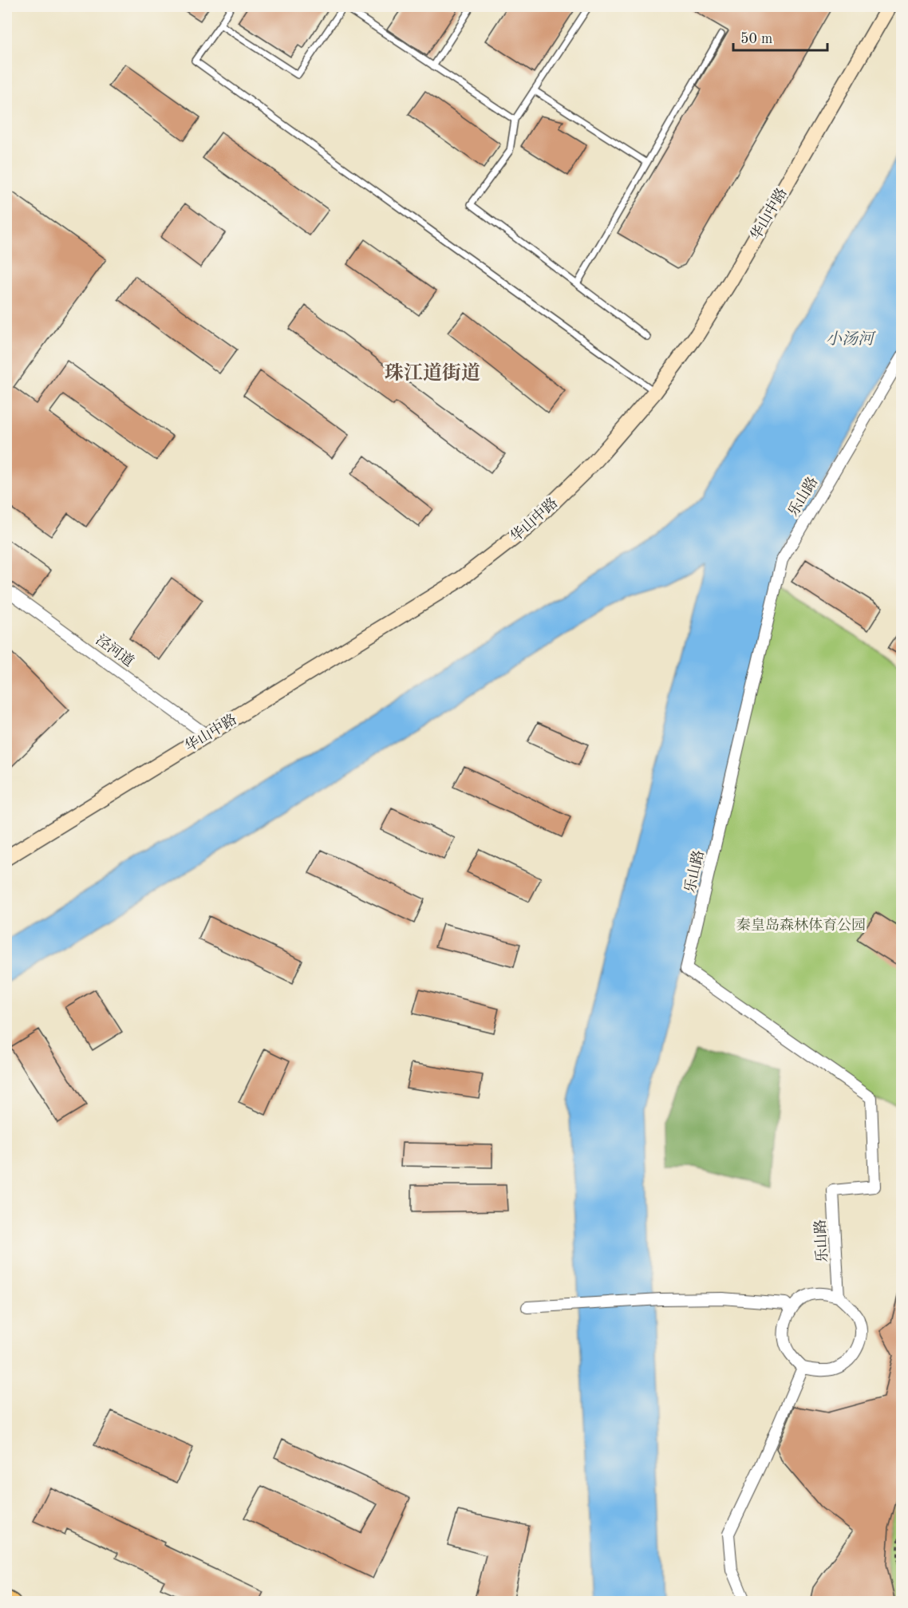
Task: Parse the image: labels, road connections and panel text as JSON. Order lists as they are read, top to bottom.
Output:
{
  "streets": {
    "street": ["华山中路", "乐山路", "泾河道"]
  },
  "crossings": [
    ["华山中路", "泾河道"]
  ],
  "districts": ["珠江道街道"],
  "water": ["小汤河"],
  "parks": ["秦皇岛森林体育公园"],
  "scale_bar": "50 m"
}
